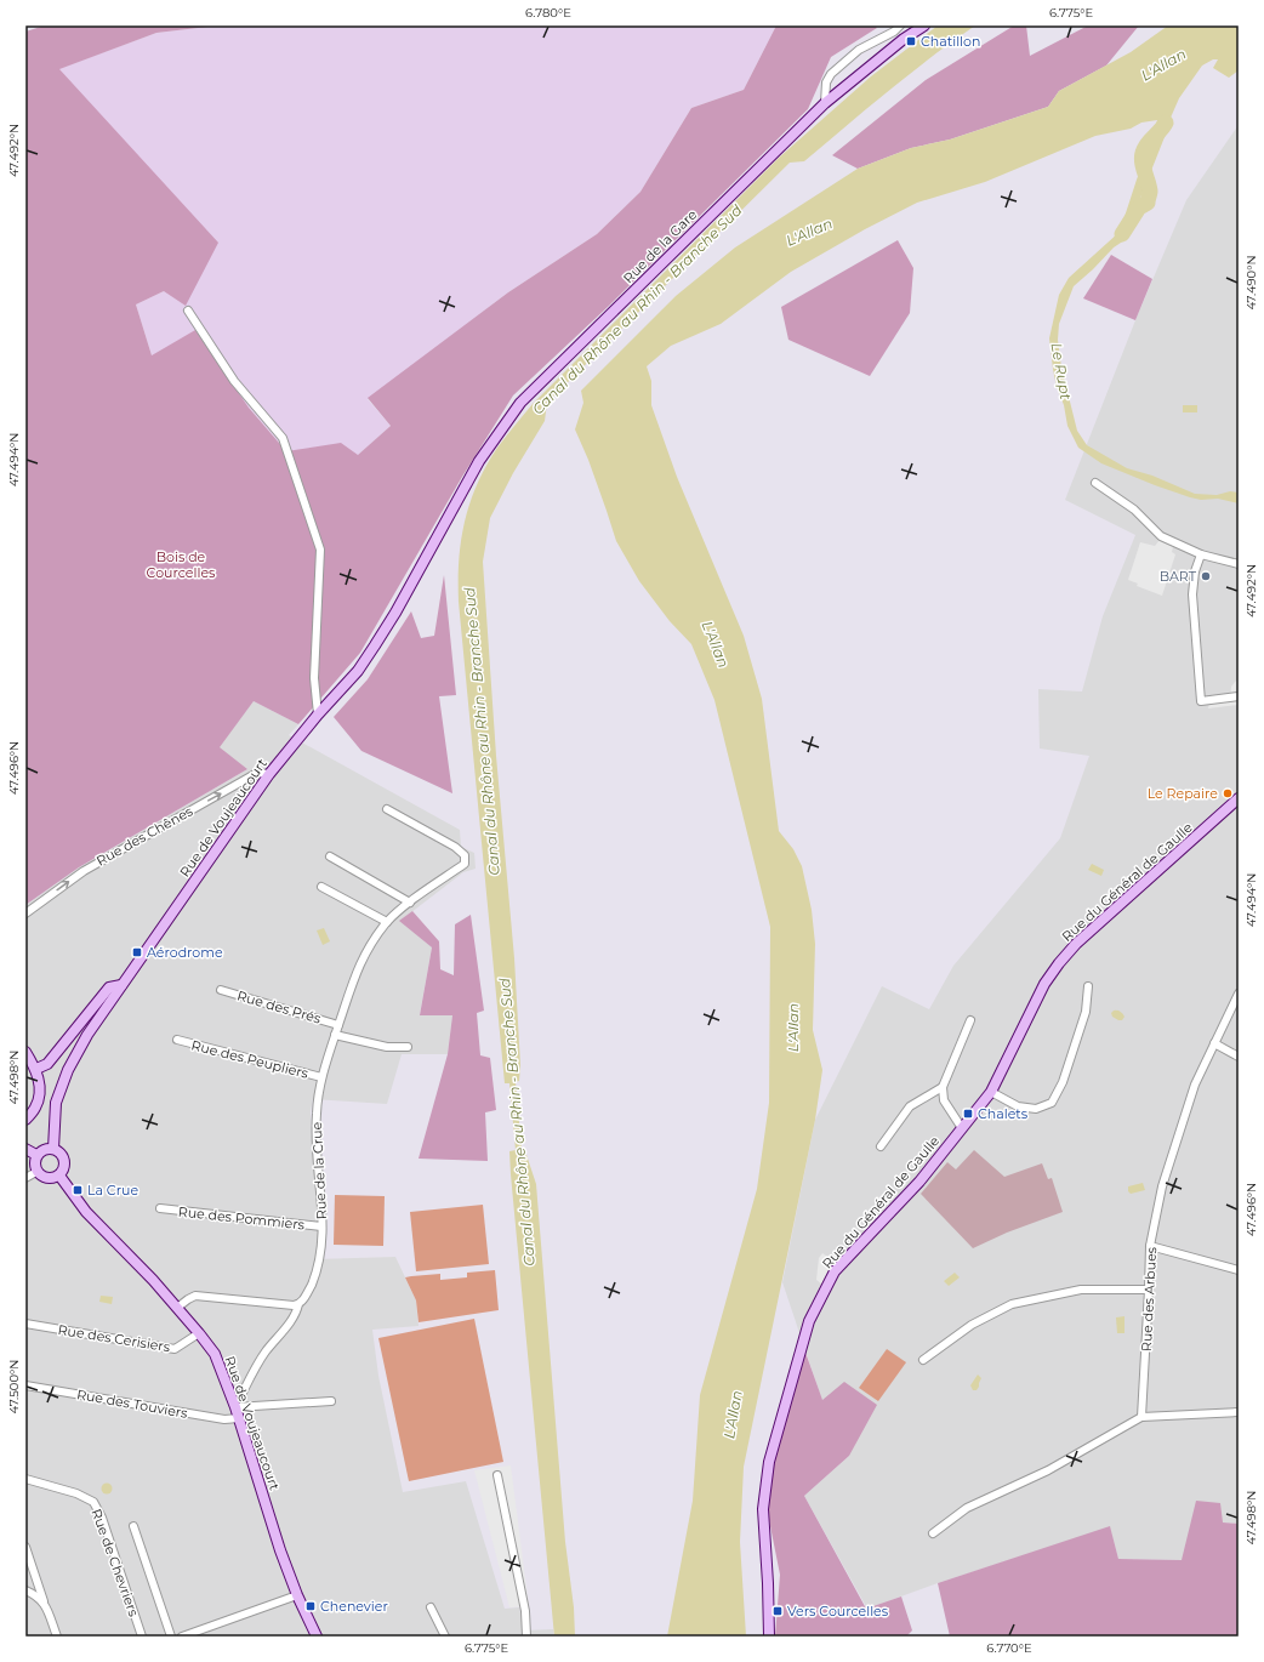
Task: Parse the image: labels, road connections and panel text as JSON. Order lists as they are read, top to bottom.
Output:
{
  "streets": {
    "main road": ["Rue de la Gare", "Rue de Voujeaucourt", "Rue du Général de Gaulle"],
    "street": [
      "Rue des Chênes",
      "Rue des Prés",
      "Rue des Peupliers",
      "Rue de la Crue",
      "Rue des Pommiers",
      "Rue des Arbues",
      "Rue des Cerisiers",
      "Rue des Touviers",
      "Rue de Chevriers"
    ]
  },
  "crossings": [
    ["Rue de la Gare", "Rue de Voujeaucourt"],
    ["Rue de Voujeaucourt", "Rue des Chênes"],
    ["Rue de Voujeaucourt", "Rue des Cerisiers"],
    ["Rue de Voujeaucourt", "Rue des Touviers"],
    ["Rue des Prés", "Rue de la Crue"],
    ["Rue des Peupliers", "Rue de la Crue"],
    ["Rue de la Crue", "Rue des Pommiers"]
  ],
  "one_way": ["Rue des Chênes"],
  "water": ["L'Allan", "Canal du Rhône au Rhin - Branche Sud", "Le Rupt"],
  "parks": ["Bois de Courcelles"],
  "places": {
    "transit": [
      "Chatillon",
      "Aérodrome",
      "Chalets",
      "La Crue",
      "Chenevier",
      "Vers Courcelles"
    ],
    "other": ["BART", "Le Repaire"]
  },
  "coordinates": [
    "6.780°E",
    "6.775°E",
    "47.492°N",
    "47.490°N",
    "47.494°N",
    "47.496°N",
    "47.498°N",
    "47.500°N",
    "6.770°E"
  ]
}
